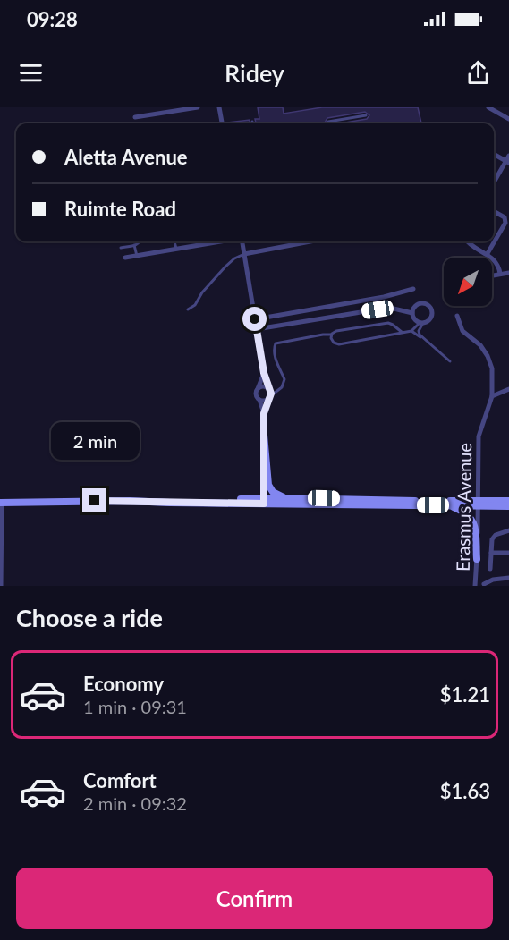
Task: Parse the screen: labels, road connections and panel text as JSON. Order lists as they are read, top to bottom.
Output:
{
  "streets": {
    "street": ["Erasmus Avenue"]
  },
  "north": "bottom left",
  "page": {
    "status": "09:28",
    "header": "Ridey",
    "banner": ["Aletta Avenue", "Ruimte Road"],
    "bubble": "2 min",
    "heading": "Choose a ride",
    "list": [
      {
        "name": "Economy",
        "note": "1 min · 09:31",
        "value": "$1.21"
      },
      {
        "name": "Comfort",
        "note": "2 min · 09:32",
        "value": "$1.63"
      }
    ],
    "buttons": "Confirm"
  }
}
